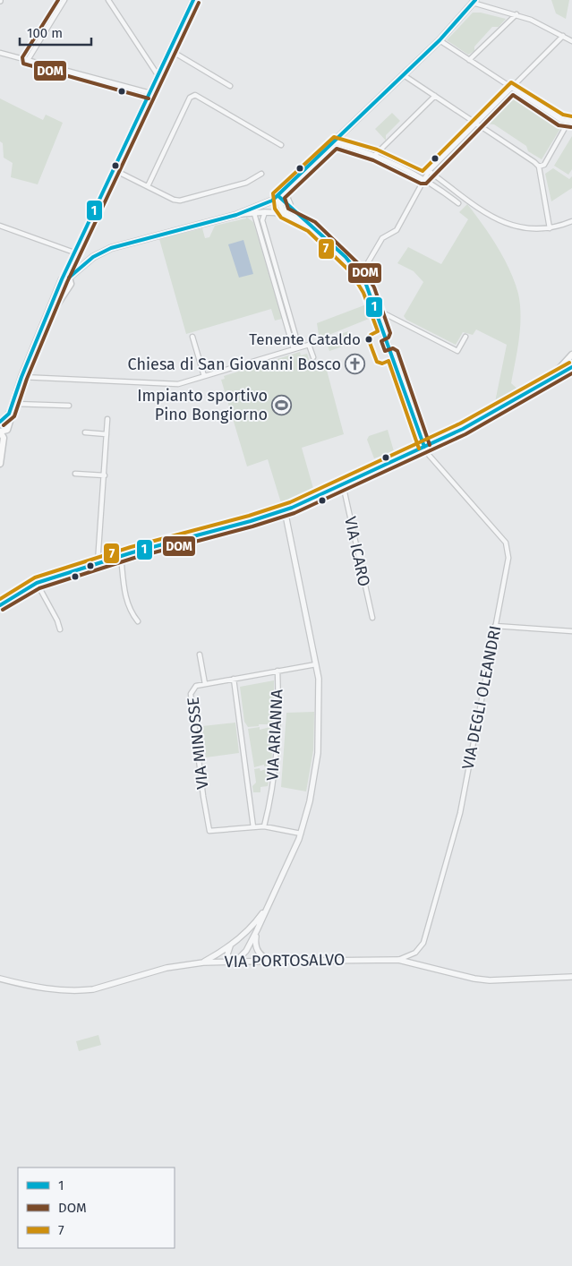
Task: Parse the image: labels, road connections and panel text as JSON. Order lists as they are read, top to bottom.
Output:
{
  "streets": {
    "street": [
      "VIA ICARO",
      "VIA DEGLI OLEANDRI",
      "VIA ARIANNA",
      "VIA MINOSSE",
      "VIA PORTOSALVO"
    ]
  },
  "crossings": [
    ["VIA DEGLI OLEANDRI", "VIA PORTOSALVO"],
    ["VIA ARIANNA", "VIA MINOSSE"]
  ],
  "places": {
    "other": ["Tenente Cataldo"],
    "church": ["Chiesa di San Giovanni Bosco"],
    "sports": ["Impianto sportivo Pino Bongiorno"]
  },
  "lines": ["transit line 1", "transit line DOM", "transit line 7"],
  "legend": ["1", "DOM", "7"],
  "scale_bar": "100 m"
}
